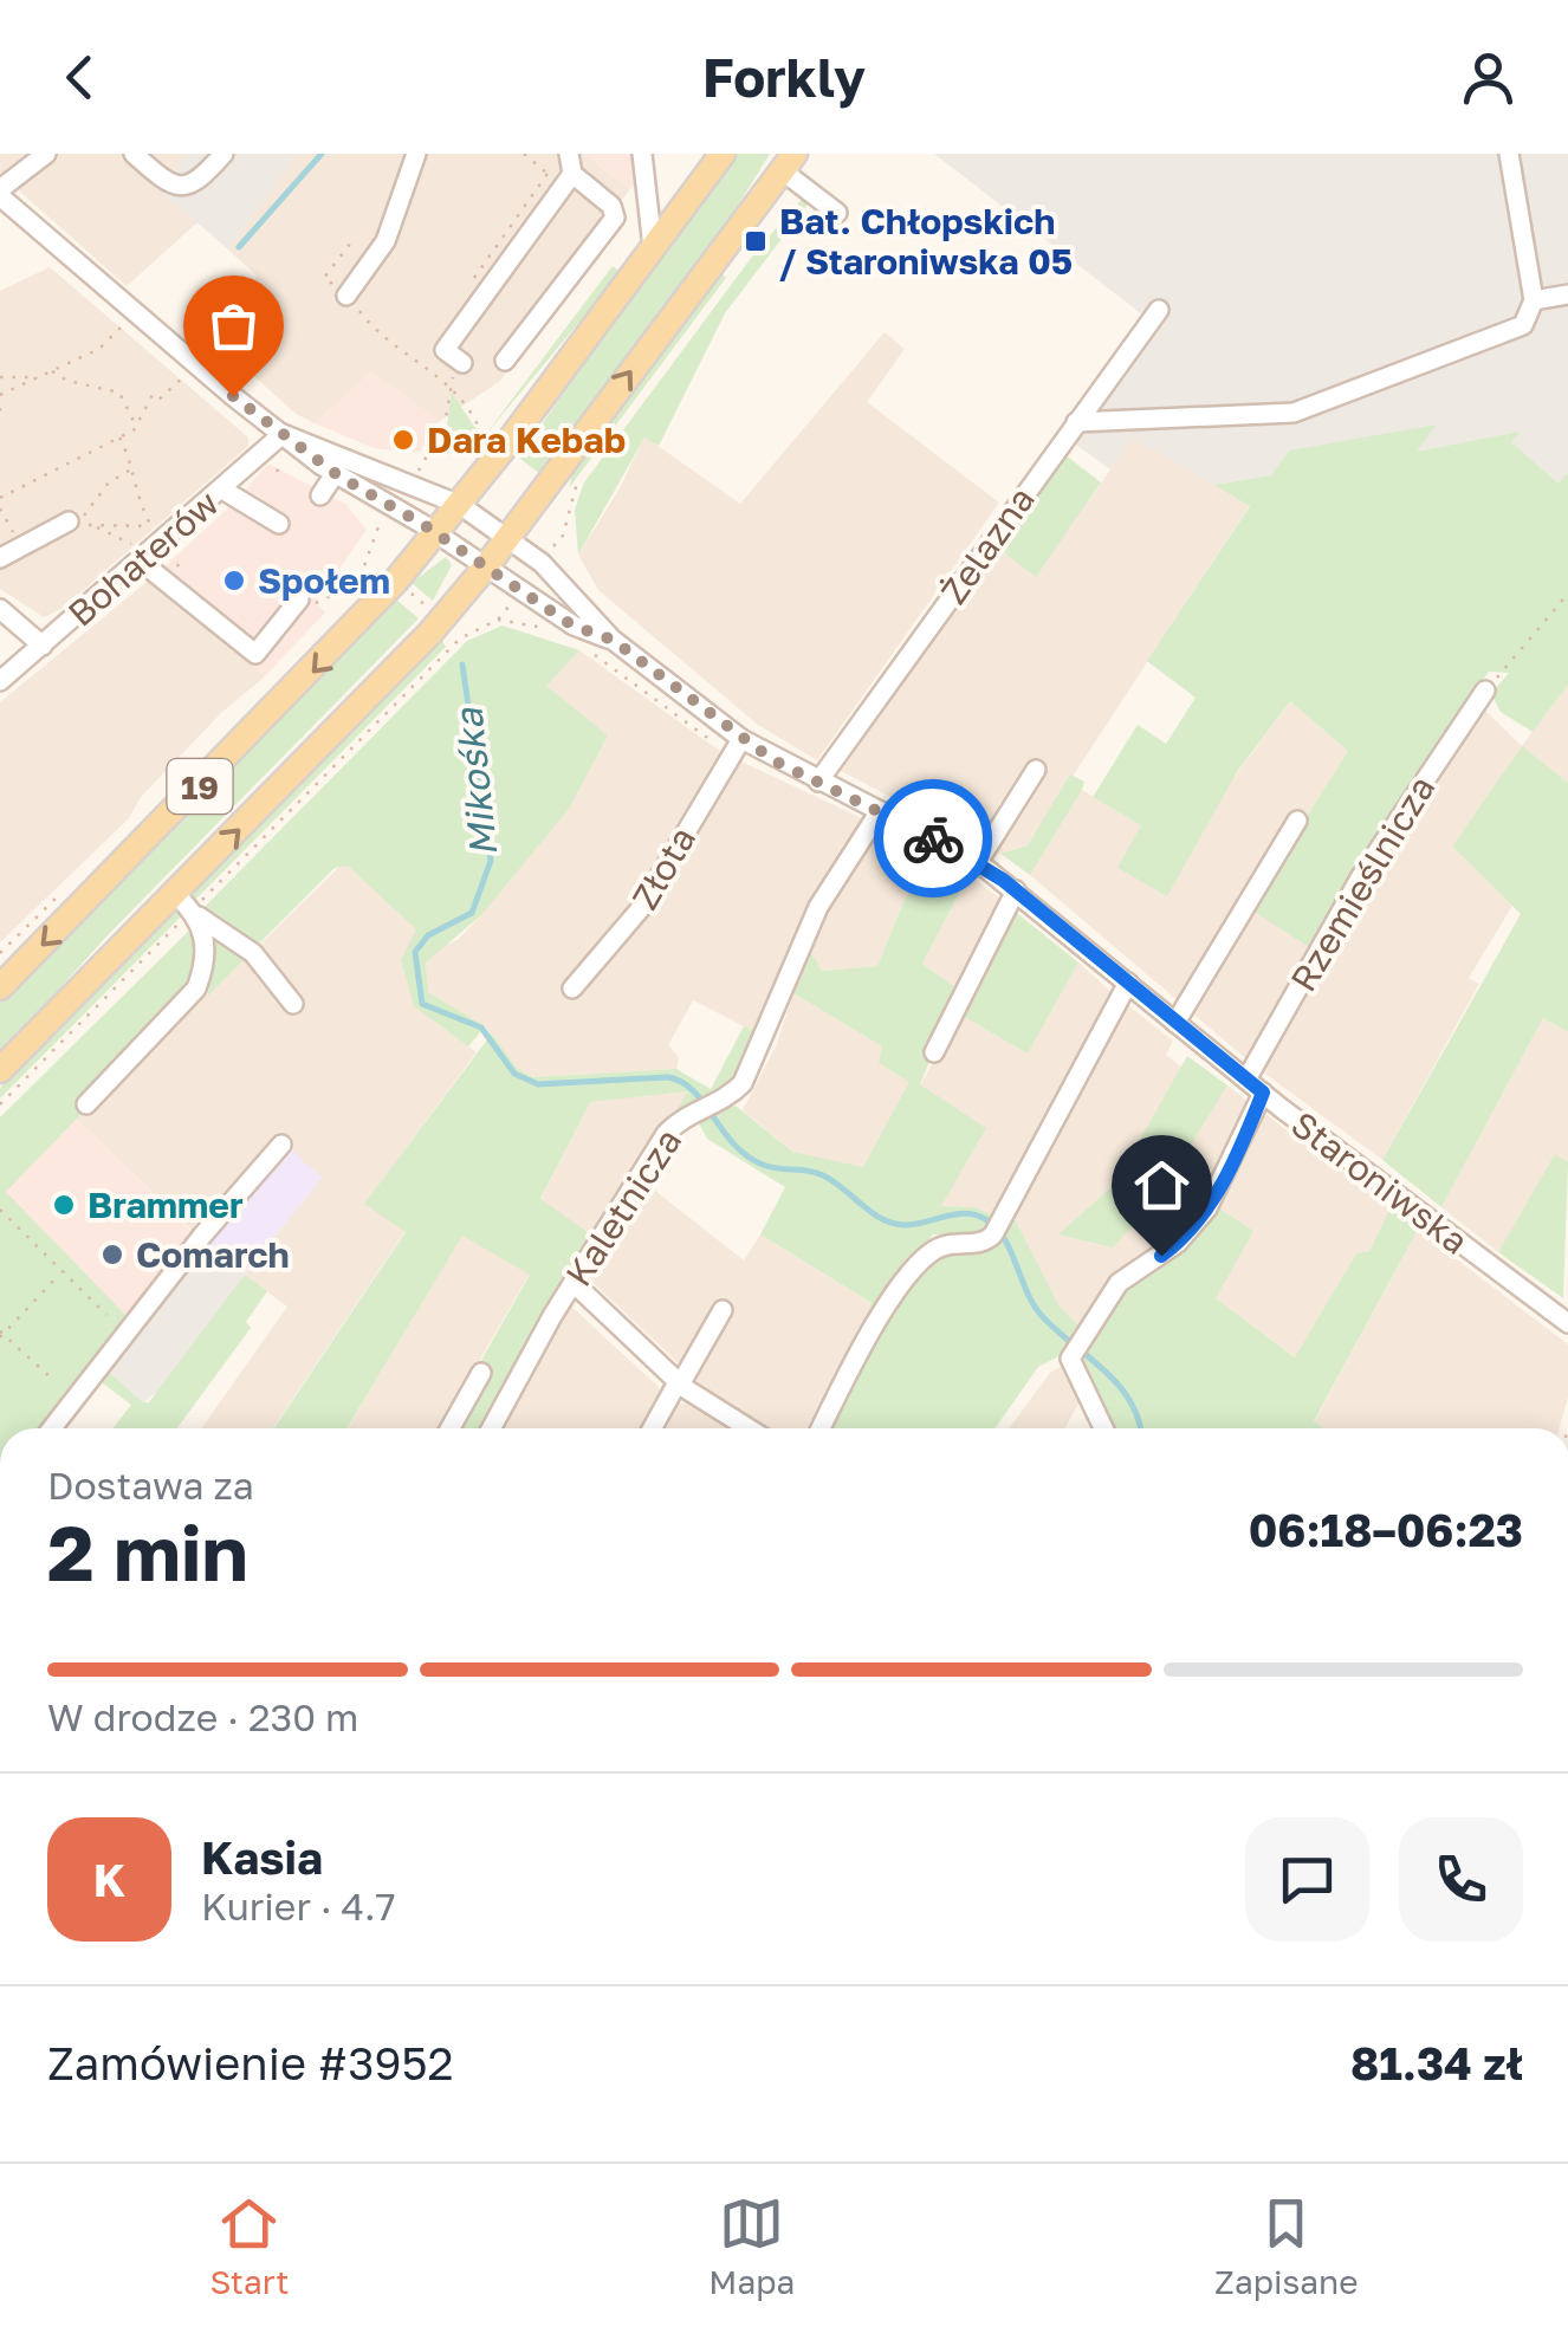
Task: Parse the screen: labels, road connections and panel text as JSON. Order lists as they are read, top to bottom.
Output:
{
  "streets": {
    "main road": ["19"],
    "street": [
      "Żelazna",
      "Bohaterów",
      "Złota",
      "Rzemieślnicza",
      "Staroniwska",
      "Kaletnicza"
    ]
  },
  "crossings": [
    ["Żelazna", "Staroniwska"],
    ["Bohaterów", "Staroniwska"],
    ["19", "Staroniwska"],
    ["Złota", "Staroniwska"],
    ["Rzemieślnicza", "Staroniwska"],
    ["Staroniwska", "Kaletnicza"]
  ],
  "water": ["Mikośka"],
  "places": {
    "transit": ["Bat. Chłopskich / Staroniwska 05"],
    "other": [
      "Dara Kebab",
      "Społem",
      "Brammer",
      "Comarch"
    ]
  },
  "page": {
    "header": "Forkly",
    "heading": ["2 min", "Dostawa za", "06:18–06:23"],
    "panel": [
      "Kasia",
      "Kurier · 4.7",
      "Zamówienie #3952",
      "81.34 zł"
    ],
    "bar": "W drodze · 230 m",
    "round": "K",
    "tabs": ["Start", "Mapa", "Zapisane"]
  }
}
